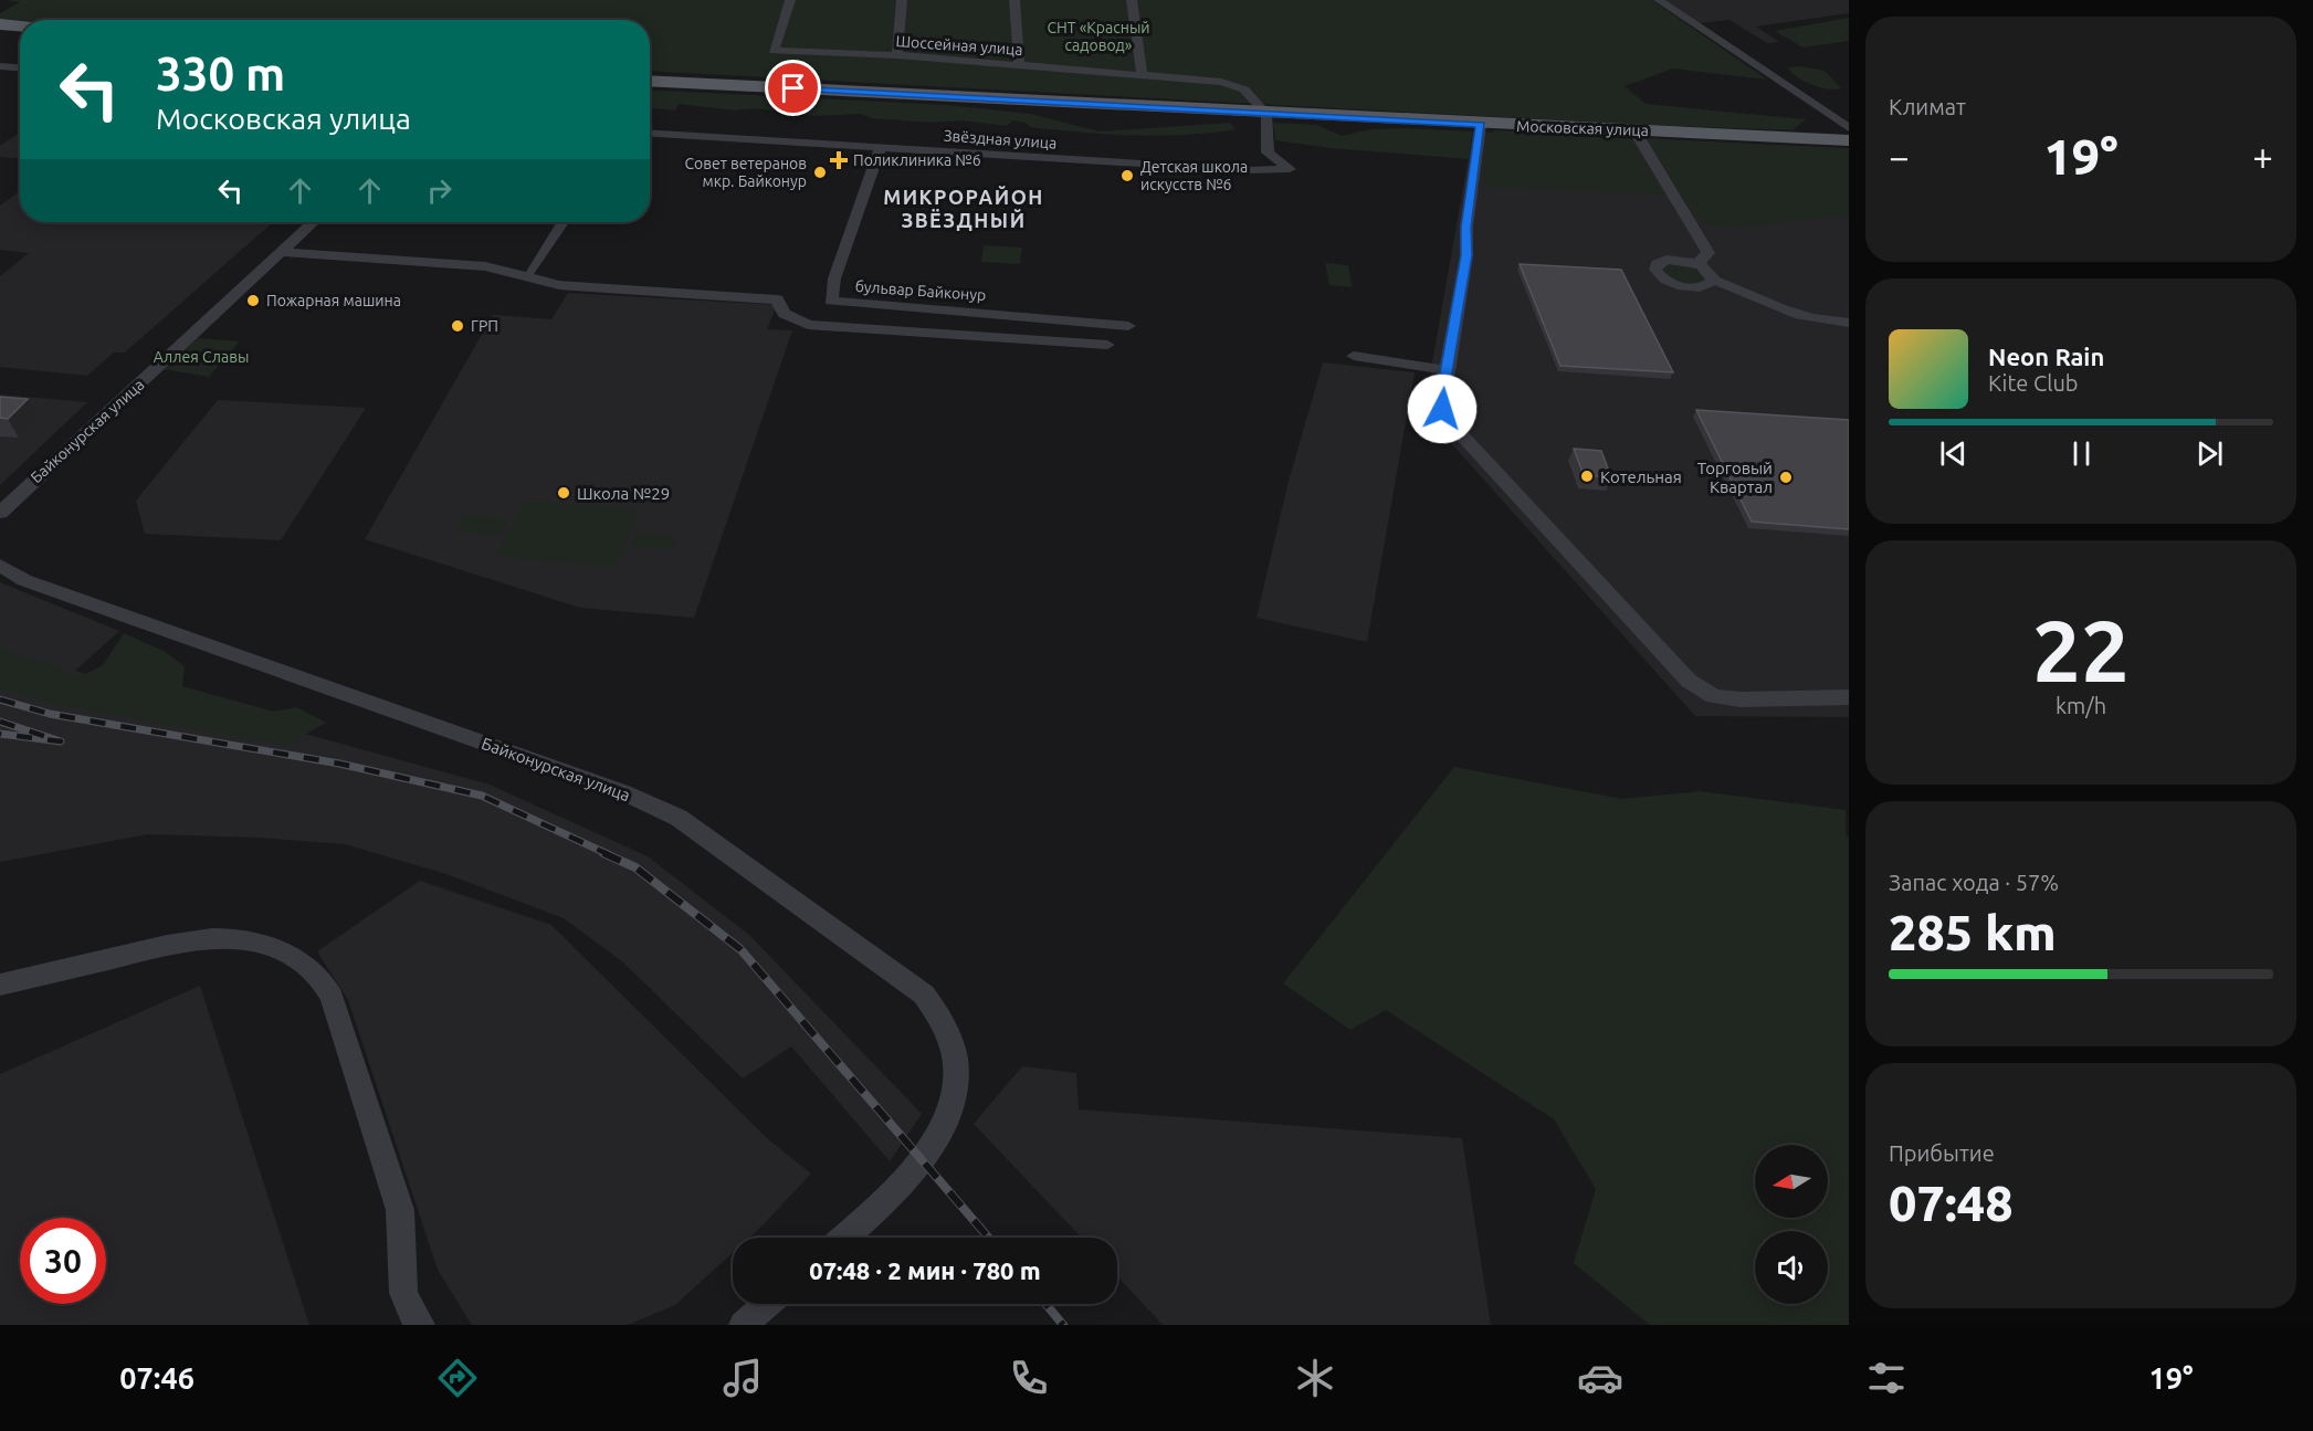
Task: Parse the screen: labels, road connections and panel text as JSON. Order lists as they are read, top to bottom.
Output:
{
  "streets": {
    "main road": ["Московская улица"],
    "street": [
      "Шоссейная улица",
      "Звёздная улица",
      "бульвар Байконур",
      "Байконурская улица"
    ]
  },
  "crossings": [
    ["Шоссейная улица", "Московская улица"],
    ["Шоссейная улица", "Звёздная улица"],
    ["Московская улица", "Звёздная улица"],
    ["Звёздная улица", "бульвар Байконур"]
  ],
  "districts": ["МИКРОРАЙОН ЗВЁЗДНЫЙ"],
  "parks": ["СНТ «Красный садовод»", "Аллея Славы"],
  "places": {
    "health": ["Поликлиника №6"],
    "other": [
      "Совет ветеранов мкр. Байконур",
      "Детская школа искусств №6",
      "Пожарная машина",
      "ГРП",
      "Котельная",
      "Торговый Квартал",
      "Школа №29"
    ]
  },
  "north": "left",
  "page": {
    "tile": [
      "Климат",
      ["22", "km/h"],
      ["Запас хода · 57%", "285 km"],
      ["Прибытие", "07:48"]
    ],
    "turn": ["330 m", "Московская улица"],
    "heat": ["−", "19°", "+"],
    "song": ["Neon Rain", "Kite Club"],
    "limit": "30",
    "trip": "07:48 · 2 мин · 780 m",
    "tabs": ["07:46", "19°"]
  }
}
